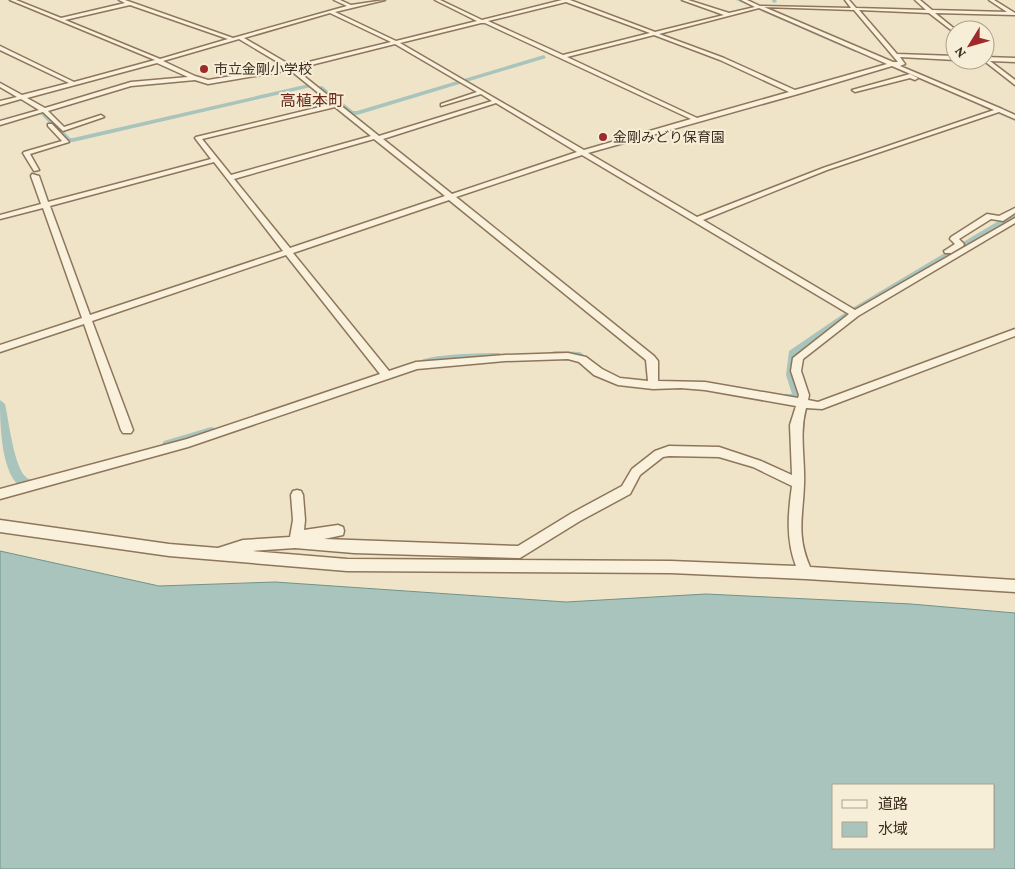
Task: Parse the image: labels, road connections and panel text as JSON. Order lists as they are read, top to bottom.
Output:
{
  "districts": ["高植本町"],
  "places": ["市立金剛小学校", "金剛みどり保育園"],
  "legend": ["道路", "水域"],
  "north": "bottom left"
}
